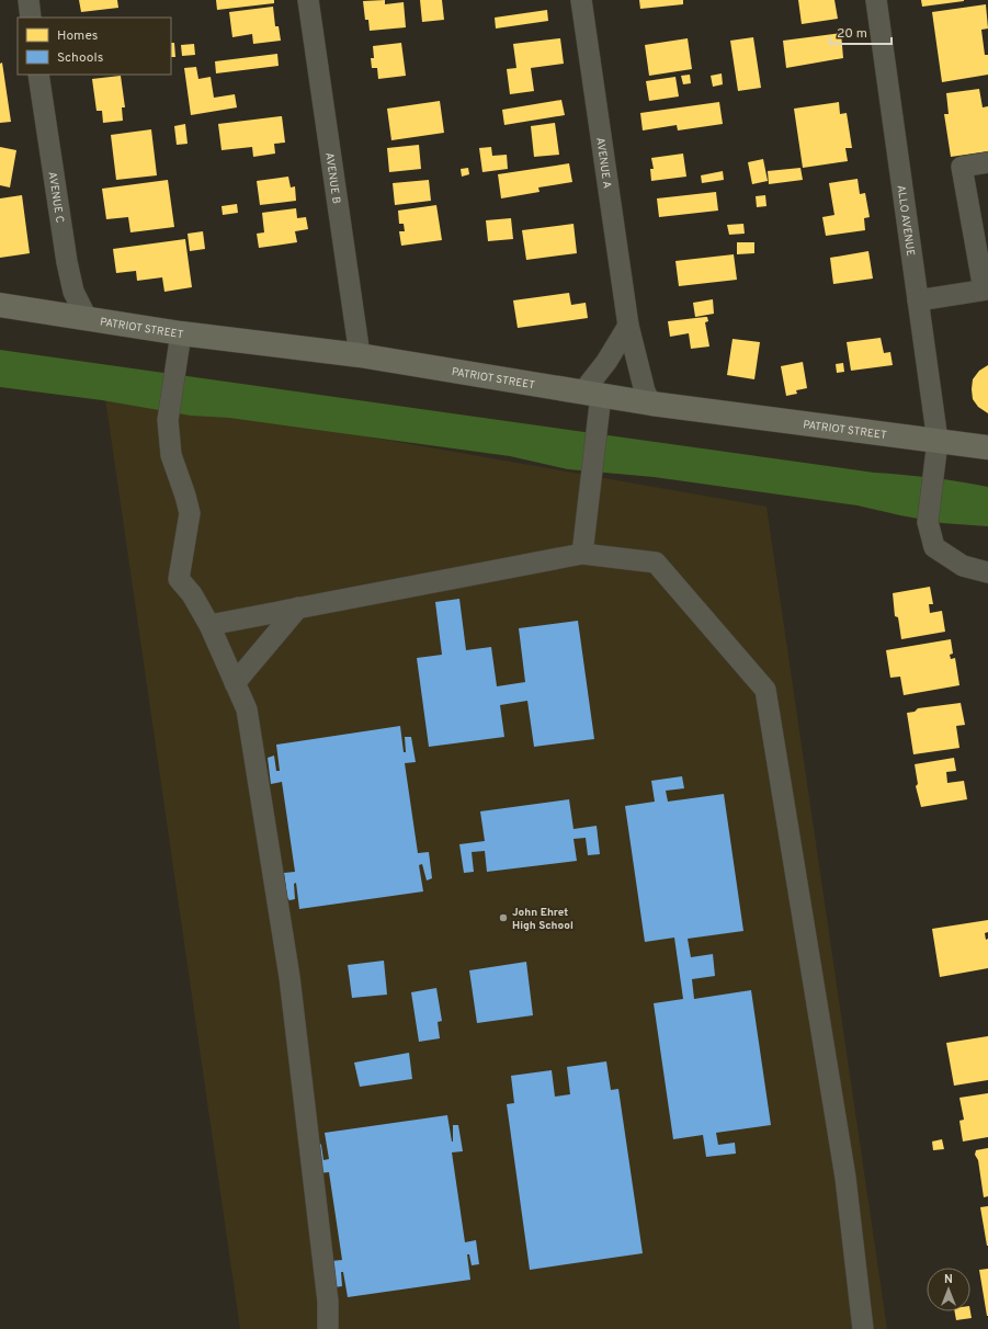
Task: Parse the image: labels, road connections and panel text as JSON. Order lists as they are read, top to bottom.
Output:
{
  "streets": {
    "main road": ["PATRIOT STREET"],
    "street": [
      "AVENUE A",
      "AVENUE B",
      "AVENUE C",
      "ALLO AVENUE"
    ]
  },
  "crossings": [
    ["AVENUE A", "PATRIOT STREET"],
    ["AVENUE B", "PATRIOT STREET"],
    ["AVENUE C", "PATRIOT STREET"],
    ["ALLO AVENUE", "PATRIOT STREET"]
  ],
  "places": ["John Ehret High School"],
  "legend": ["Homes", "Schools"],
  "scale_bar": "20 m",
  "north": "top"
}
